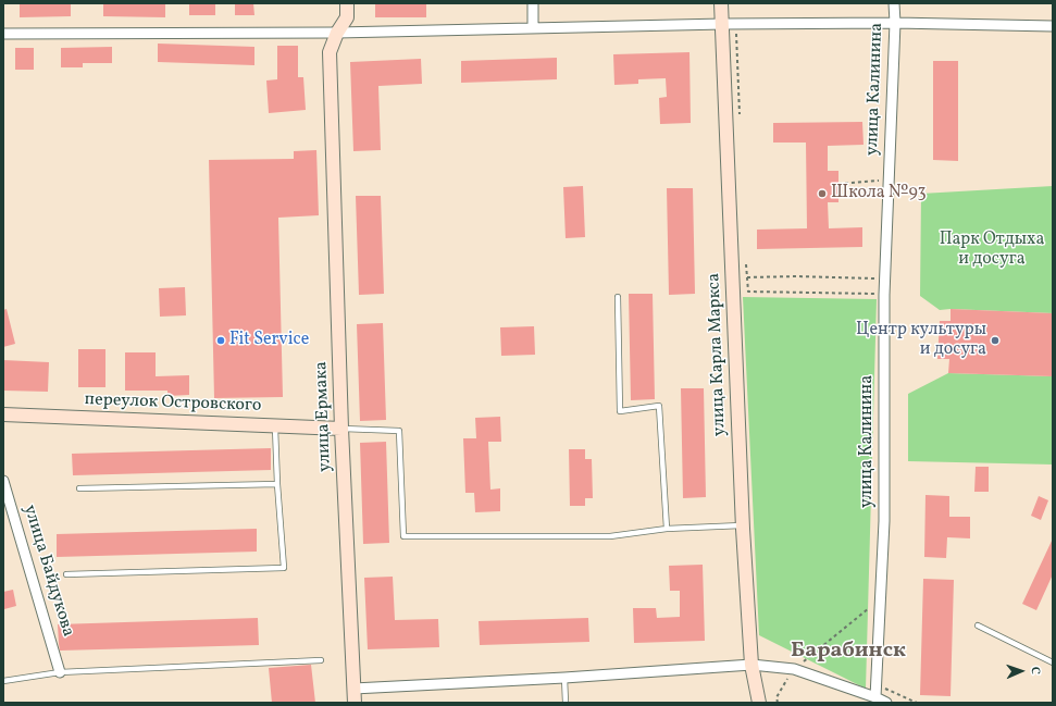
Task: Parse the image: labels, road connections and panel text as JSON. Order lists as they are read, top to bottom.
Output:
{
  "streets": {
    "street": [
      "улица Калинина",
      "улица Карла Маркса",
      "переулок Островского",
      "улица Ермака",
      "улица Байдукова"
    ]
  },
  "crossings": [
    ["переулок Островского", "улица Ермака"]
  ],
  "districts": ["Барабинск"],
  "parks": ["Парк Отдыха и досуга"],
  "places": ["Школа №93", "Fit Service", "Центр культуры и досуга"],
  "north": "right"
}
